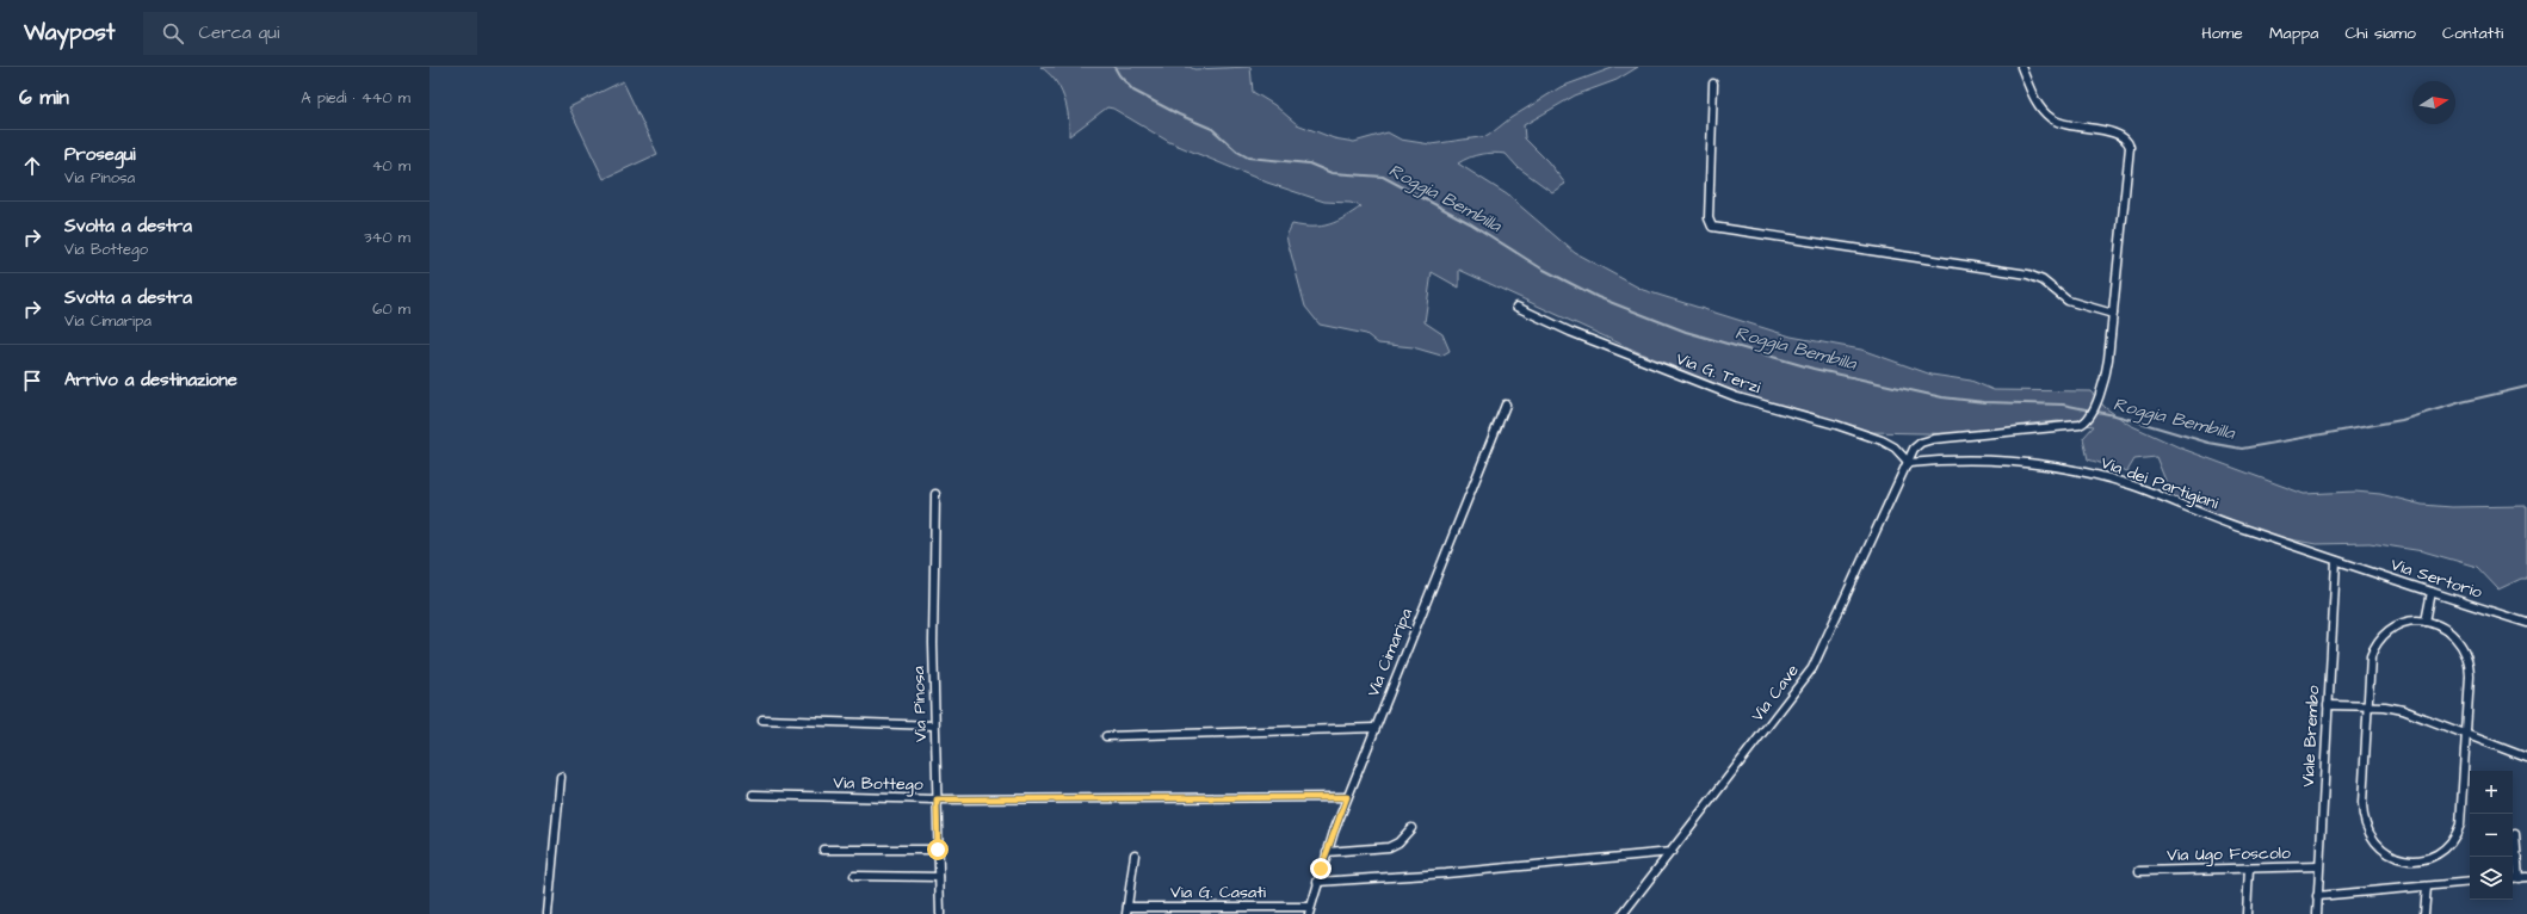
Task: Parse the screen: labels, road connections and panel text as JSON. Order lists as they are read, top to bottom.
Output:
{
  "streets": {
    "street": [
      "Via G. Terzi",
      "Via dei Partigiani",
      "Via Sertorio",
      "Via Cimaripa",
      "Via Cave",
      "Via Pinosa",
      "Viale Brembo",
      "Via Bottego",
      "Via Ugo Foscolo",
      "Via G. Casati"
    ]
  },
  "crossings": [
    ["Via G. Terzi", "Via dei Partigiani"],
    ["Via G. Terzi", "Via Cave"],
    ["Via dei Partigiani", "Via Sertorio"],
    ["Via dei Partigiani", "Via Cave"],
    ["Via dei Partigiani", "Viale Brembo"],
    ["Via Sertorio", "Viale Brembo"],
    ["Via Cimaripa", "Via Bottego"],
    ["Via Cimaripa", "Via G. Casati"],
    ["Via Pinosa", "Via Bottego"],
    ["Viale Brembo", "Via Ugo Foscolo"]
  ],
  "water": ["Roggia Bembilla"],
  "north": "right",
  "page": {
    "header": "Waypost",
    "search": "Cerca qui",
    "nav": [
      "Home",
      "Mappa",
      "Chi siamo",
      "Contatti"
    ],
    "heading": ["6 min", "A piedi · 440 m"],
    "list": [
      ["Prosegui", "Via Pinosa", "40 m"],
      ["Svolta a destra", "Via Bottego", "340 m"],
      ["Svolta a destra", "Via Cimaripa", "60 m"],
      "Arrivo a destinazione"
    ],
    "map_buttons": ["+", "−"]
  }
}
